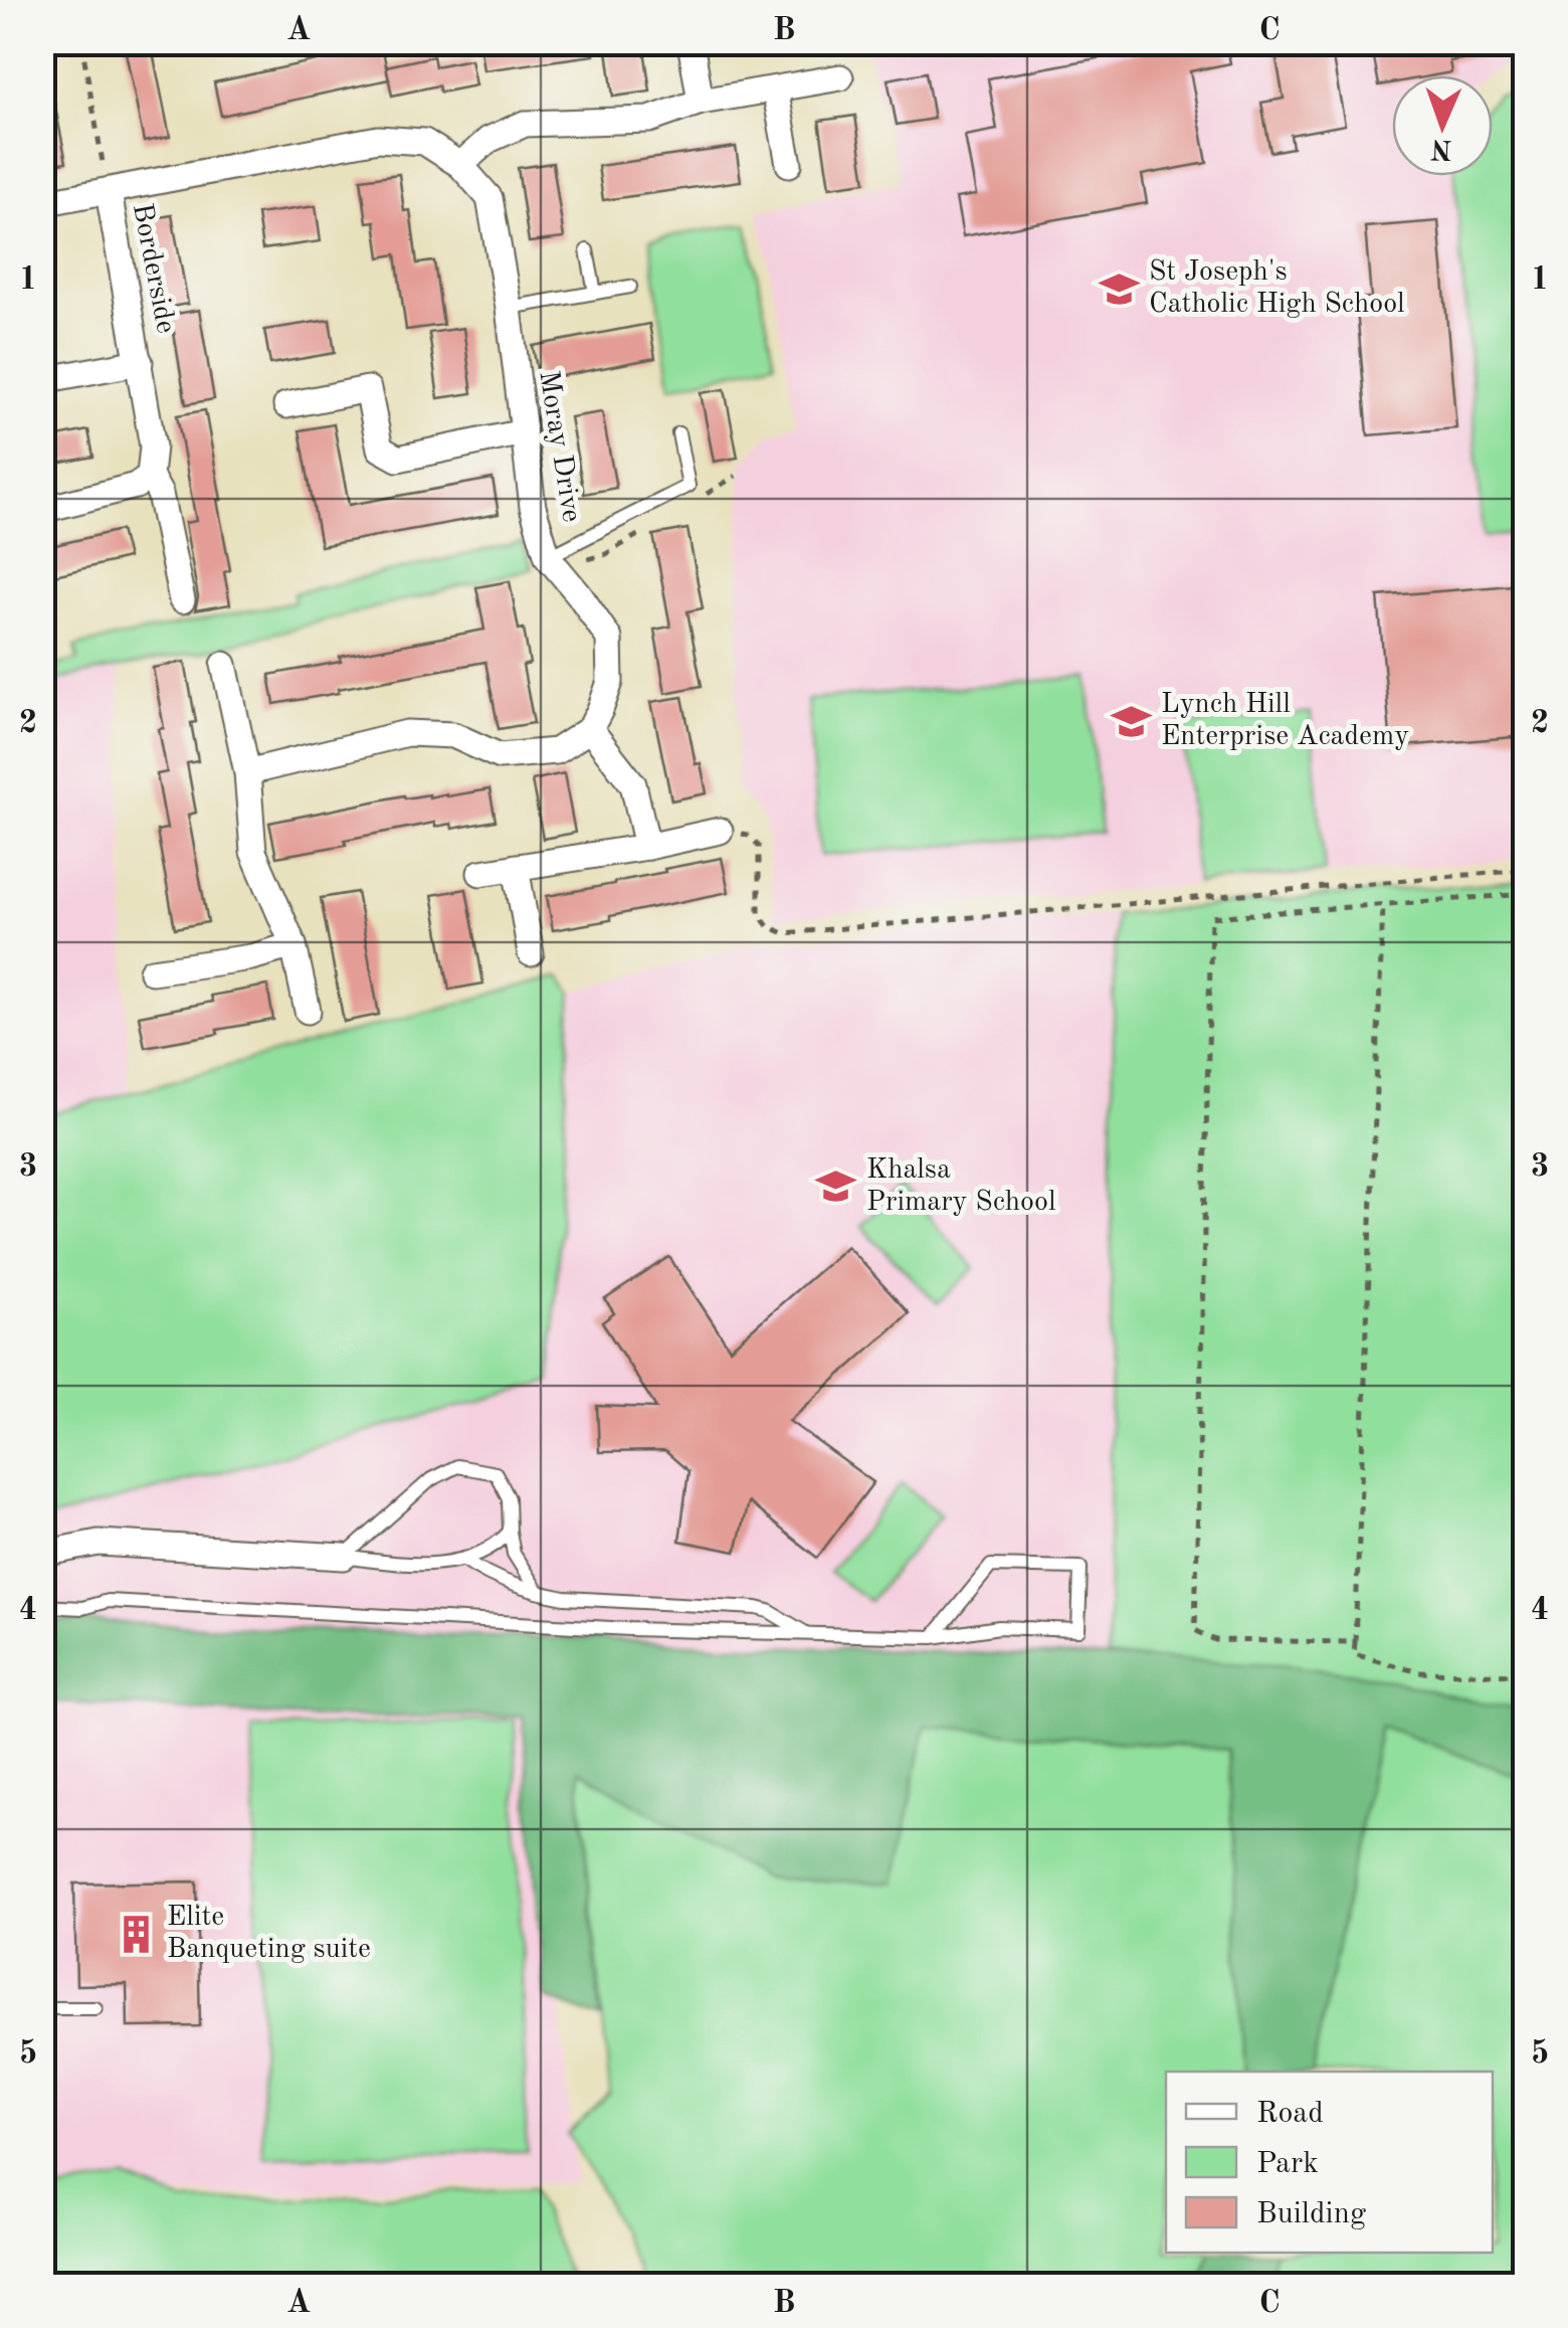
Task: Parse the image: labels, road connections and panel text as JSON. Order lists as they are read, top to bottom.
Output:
{
  "streets": {
    "street": ["Borderside", "Moray Drive"]
  },
  "crossings": [
    ["Borderside", "Moray Drive"]
  ],
  "places": {
    "school or university": ["St Joseph's Catholic High School", "Lynch Hill Enterprise Academy", "Khalsa Primary School"],
    "building": ["Elite Banqueting suite"]
  },
  "legend": ["Road", "Park", "Building"],
  "north": "bottom",
  "grid": {
    "columns": ["A", "B", "C"],
    "rows": [
      "1",
      "2",
      "3",
      "4",
      "5"
    ]
  }
}
